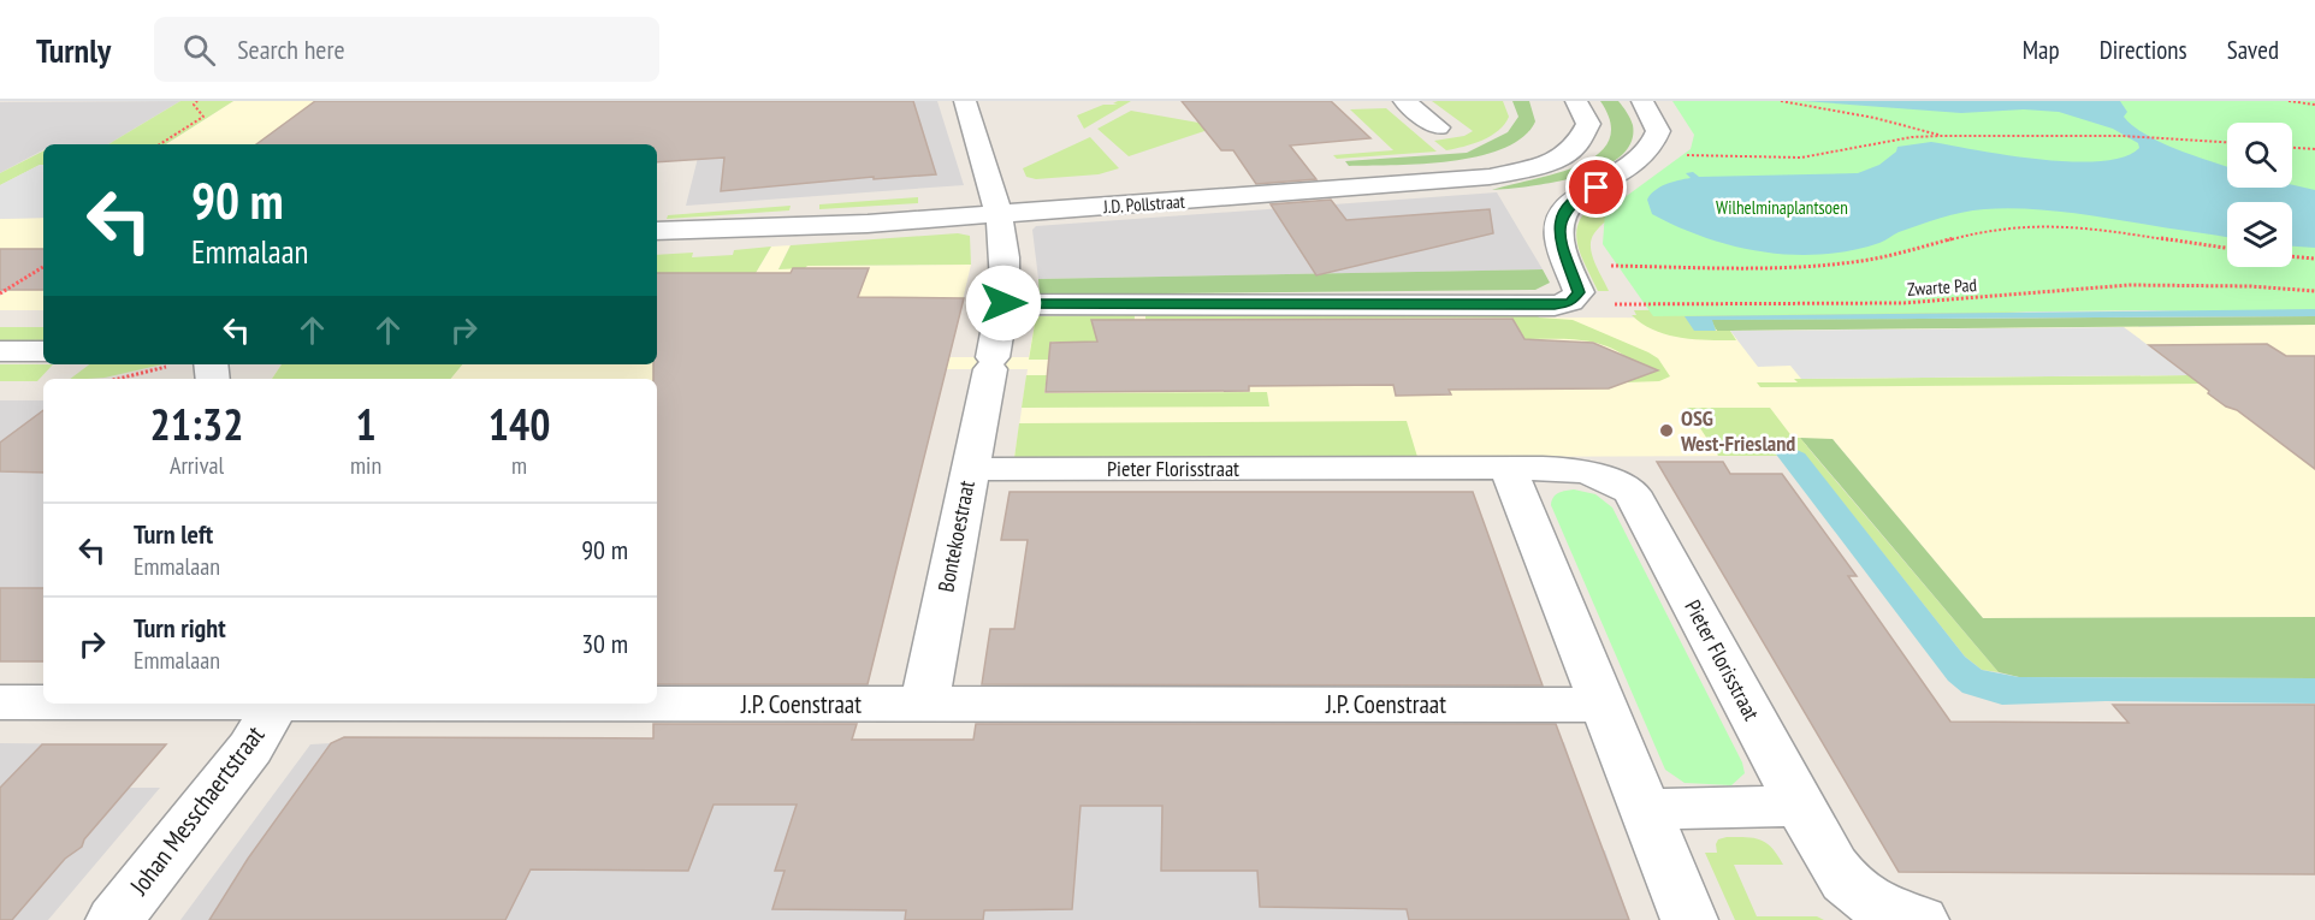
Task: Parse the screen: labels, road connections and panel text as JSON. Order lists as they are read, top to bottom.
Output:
{
  "streets": {
    "street": [
      "J.D. Pollstraat",
      "Pieter Florisstraat",
      "Bontekoestraat",
      "J.P. Coenstraat",
      "Johan Messchaertstraat"
    ],
    "path": ["Zwarte Pad"]
  },
  "crossings": [
    ["J.D. Pollstraat", "Bontekoestraat"],
    ["Pieter Florisstraat", "Bontekoestraat"],
    ["Bontekoestraat", "J.P. Coenstraat"]
  ],
  "parks": ["Wilhelminaplantsoen"],
  "places": ["OSG West-Friesland"],
  "page": {
    "header": "Turnly",
    "search": "Search here",
    "nav": ["Map", "Directions", "Saved"],
    "turn": ["90 m", "Emmalaan"],
    "eta": [
      "21:32",
      "Arrival",
      "1",
      "min",
      "140",
      "m"
    ],
    "list": [
      {
        "name": "Turn left",
        "note": "Emmalaan",
        "value": "90 m"
      },
      {
        "name": "Turn right",
        "note": "Emmalaan",
        "value": "30 m"
      }
    ]
  }
}
